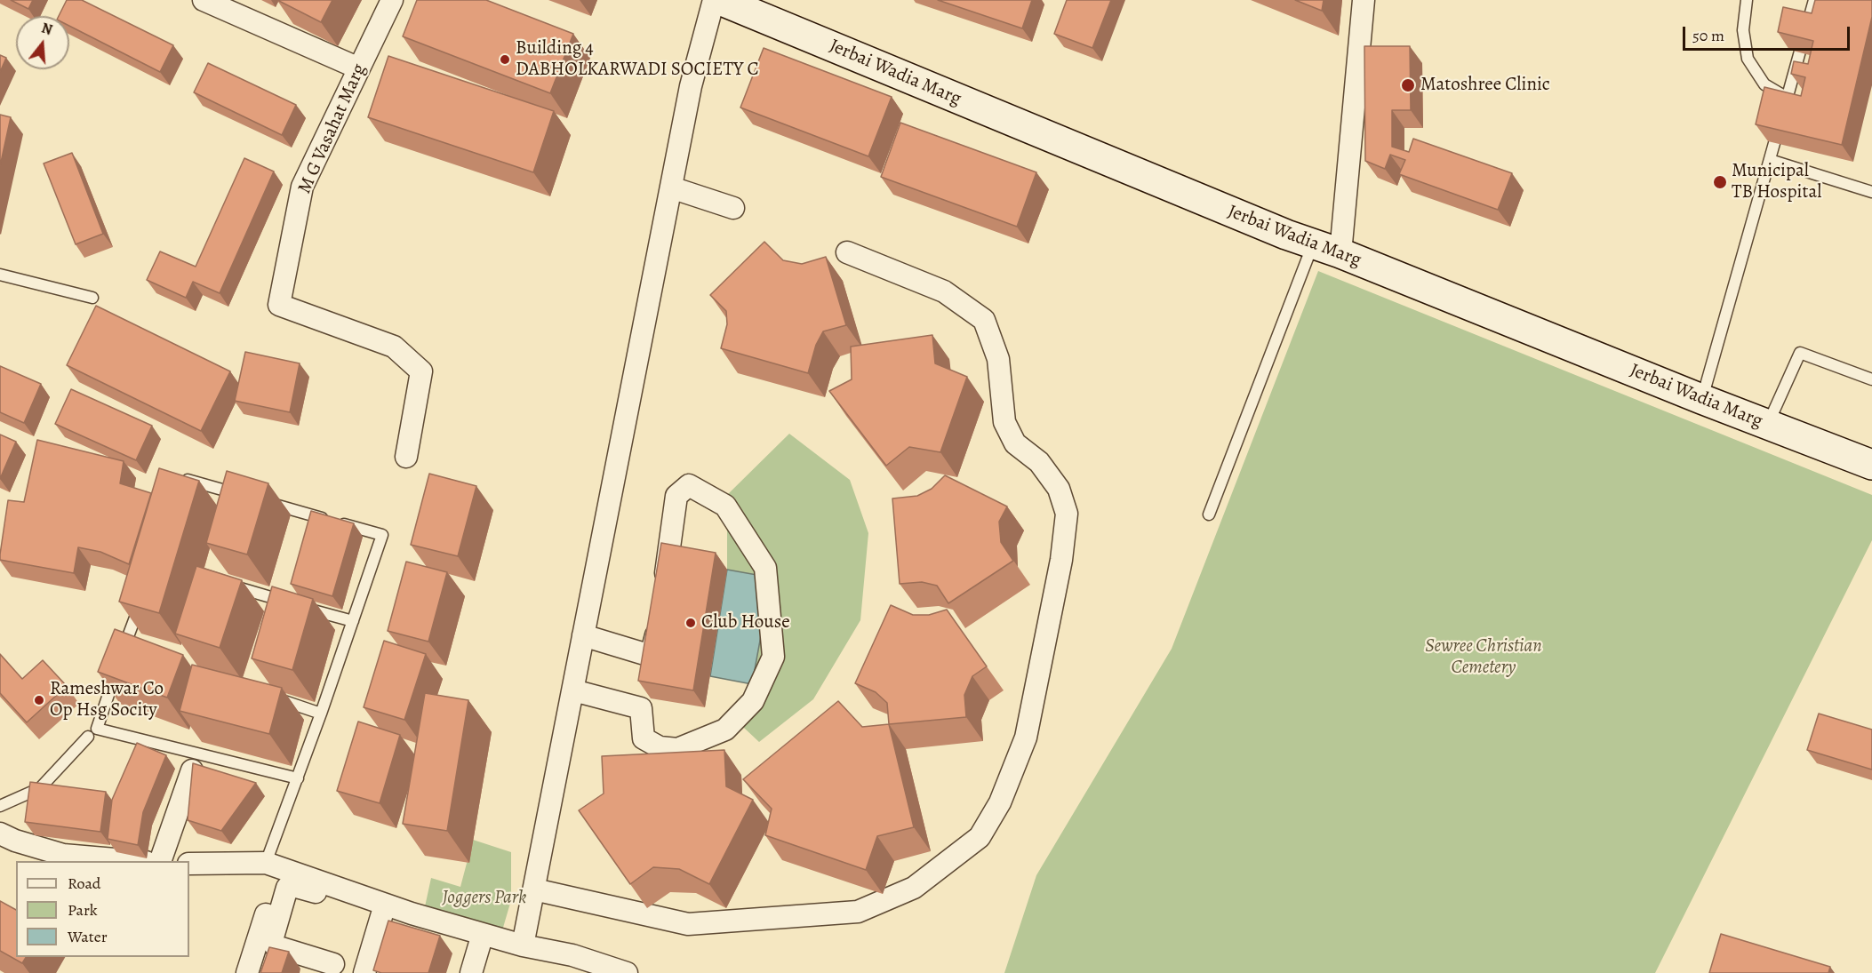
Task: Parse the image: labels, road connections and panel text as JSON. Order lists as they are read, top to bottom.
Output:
{
  "streets": {
    "main road": ["Jerbai Wadia Marg"],
    "street": ["M G Vasahat Marg"]
  },
  "parks": ["Sewree Christian Cemetery", "Joggers Park"],
  "places": [
    "Building 4 DABHOLKARWADI SOCIETY C",
    "Matoshree Clinic",
    "Municipal TB Hospital",
    "Club House",
    "Rameshwar Co Op Hsg Socity"
  ],
  "legend": ["Road", "Park", "Water"],
  "scale_bar": "50 m",
  "north": "top"
}
